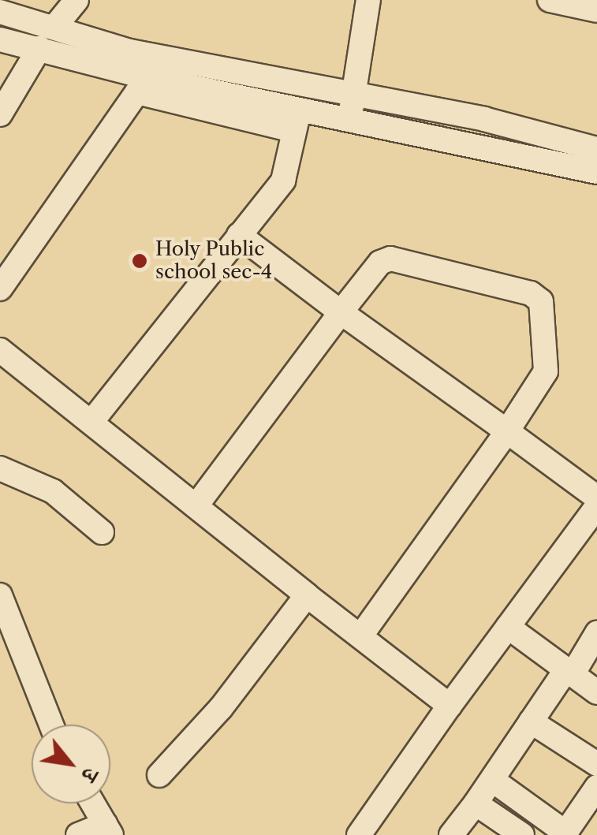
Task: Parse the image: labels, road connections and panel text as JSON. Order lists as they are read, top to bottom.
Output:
{
  "places": ["Holy Public school sec-4"],
  "north": "bottom right"
}
